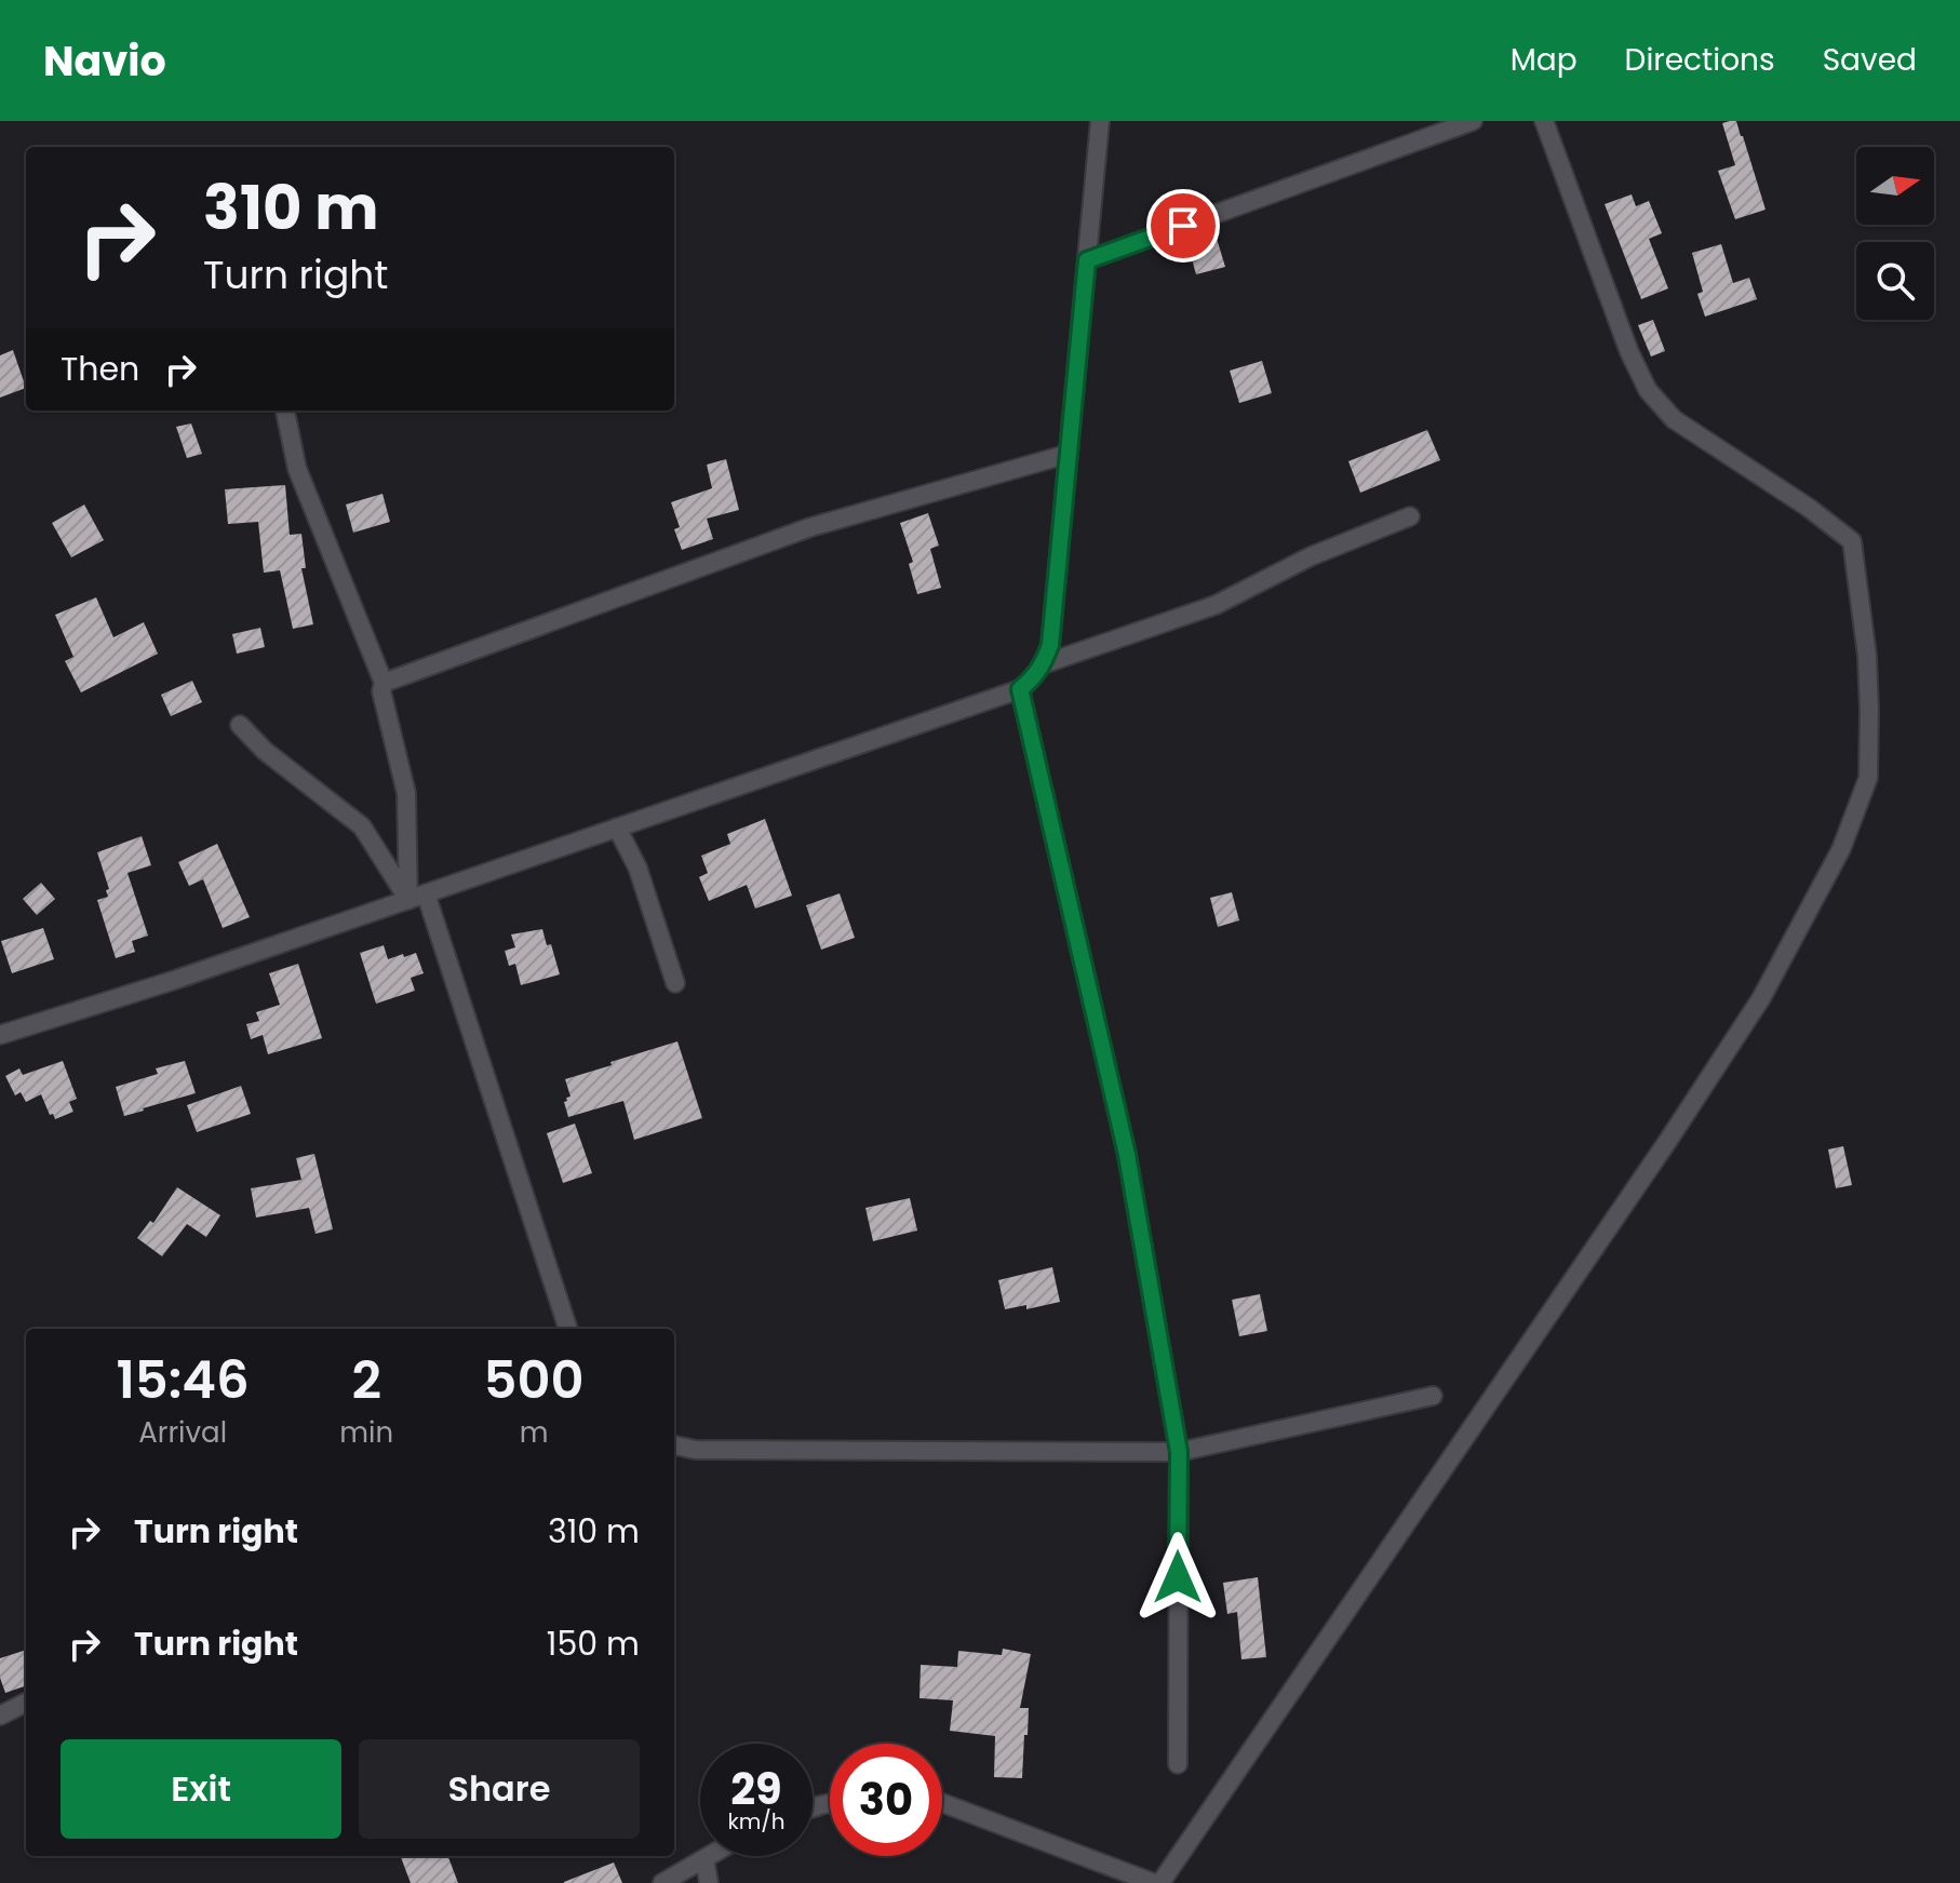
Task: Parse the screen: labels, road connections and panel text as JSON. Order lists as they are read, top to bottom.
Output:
{
  "north": "right",
  "page": {
    "header": "Navio",
    "nav": ["Map", "Directions", "Saved"],
    "turn": ["310 m", "Turn right"],
    "then": "Then",
    "eta": [
      "15:46",
      "Arrival",
      "2",
      "min",
      "500",
      "m"
    ],
    "list": [
      {
        "name": "Turn right",
        "value": "310 m"
      },
      {
        "name": "Turn right",
        "value": "150 m"
      }
    ],
    "buttons": ["Exit", "Share"],
    "speed": "29 km/h",
    "limit": "30"
  }
}
